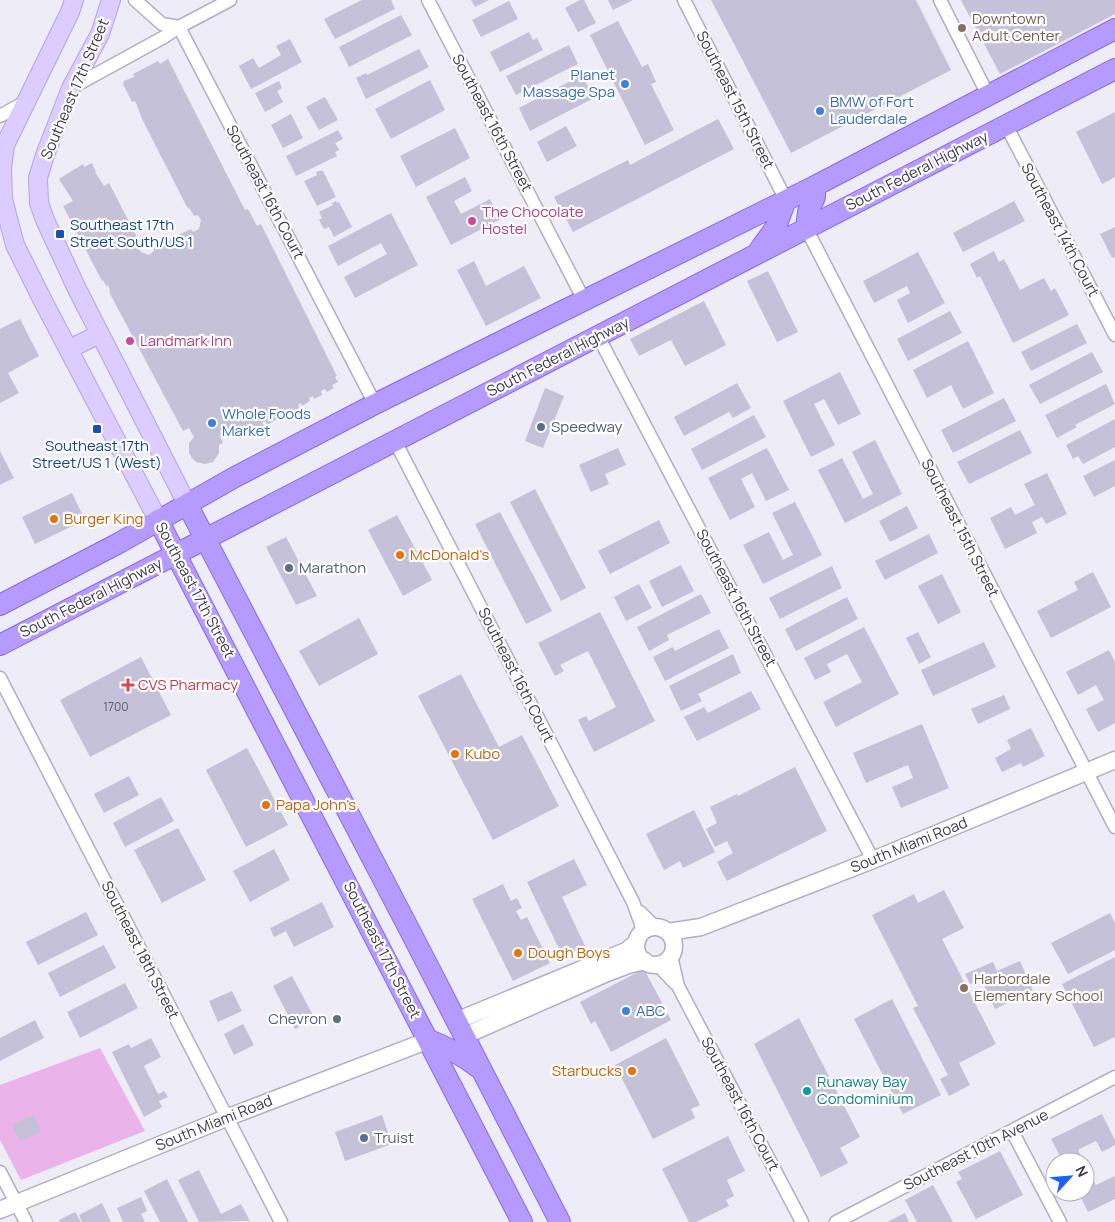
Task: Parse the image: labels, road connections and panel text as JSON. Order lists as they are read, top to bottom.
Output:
{
  "streets": {
    "main road": ["Southeast 17th Street", "South Federal Highway"],
    "street": [
      "Southeast 15th Street",
      "Southeast 16th Street",
      "Southeast 16th Court",
      "Southeast 14th Court",
      "South Miami Road",
      "Southeast 18th Street",
      "Southeast 10th Avenue"
    ]
  },
  "crossings": [
    ["Southeast 17th Street", "South Federal Highway"],
    ["Southeast 17th Street", "South Miami Road"],
    ["Southeast 15th Street", "South Federal Highway"],
    ["Southeast 15th Street", "South Miami Road"],
    ["Southeast 16th Street", "South Federal Highway"],
    ["Southeast 16th Street", "South Miami Road"],
    ["South Federal Highway", "Southeast 16th Court"],
    ["South Federal Highway", "Southeast 14th Court"],
    ["Southeast 16th Court", "South Miami Road"],
    ["South Miami Road", "Southeast 18th Street"]
  ],
  "places": {
    "other": [
      "Downtown Adult Center",
      "Planet Massage Spa",
      "BMW of Fort Lauderdale",
      "The Chocolate Hostel",
      "Landmark Inn",
      "Whole Foods Market",
      "Speedway",
      "Burger King",
      "McDonald's",
      "Marathon",
      "Kubo",
      "Papa John's",
      "Dough Boys",
      "Harbordale Elementary School",
      "ABC",
      "Chevron",
      "Starbucks",
      "Runaway Bay Condominium",
      "Truist"
    ],
    "transit": ["Southeast 17th Street South/US 1", "Southeast 17th Street/US 1 (West)"],
    "health": ["CVS Pharmacy"]
  },
  "house_numbers": ["1700"],
  "north": "top right"
}
